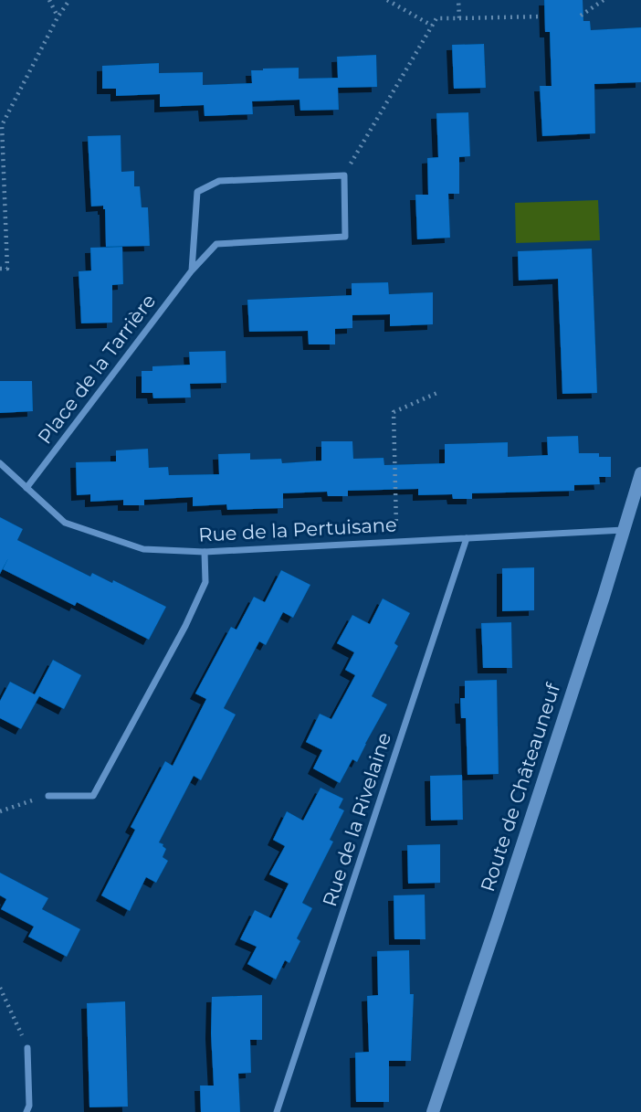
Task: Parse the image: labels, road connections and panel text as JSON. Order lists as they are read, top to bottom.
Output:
{
  "streets": {
    "main road": ["Route de Châteauneuf"],
    "street": ["Place de la Tarrière", "Rue de la Pertuisane", "Rue de la Rivelaine"]
  },
  "crossings": [
    ["Place de la Tarrière", "Rue de la Pertuisane"],
    ["Rue de la Pertuisane", "Route de Châteauneuf"],
    ["Rue de la Pertuisane", "Rue de la Rivelaine"]
  ]
}
